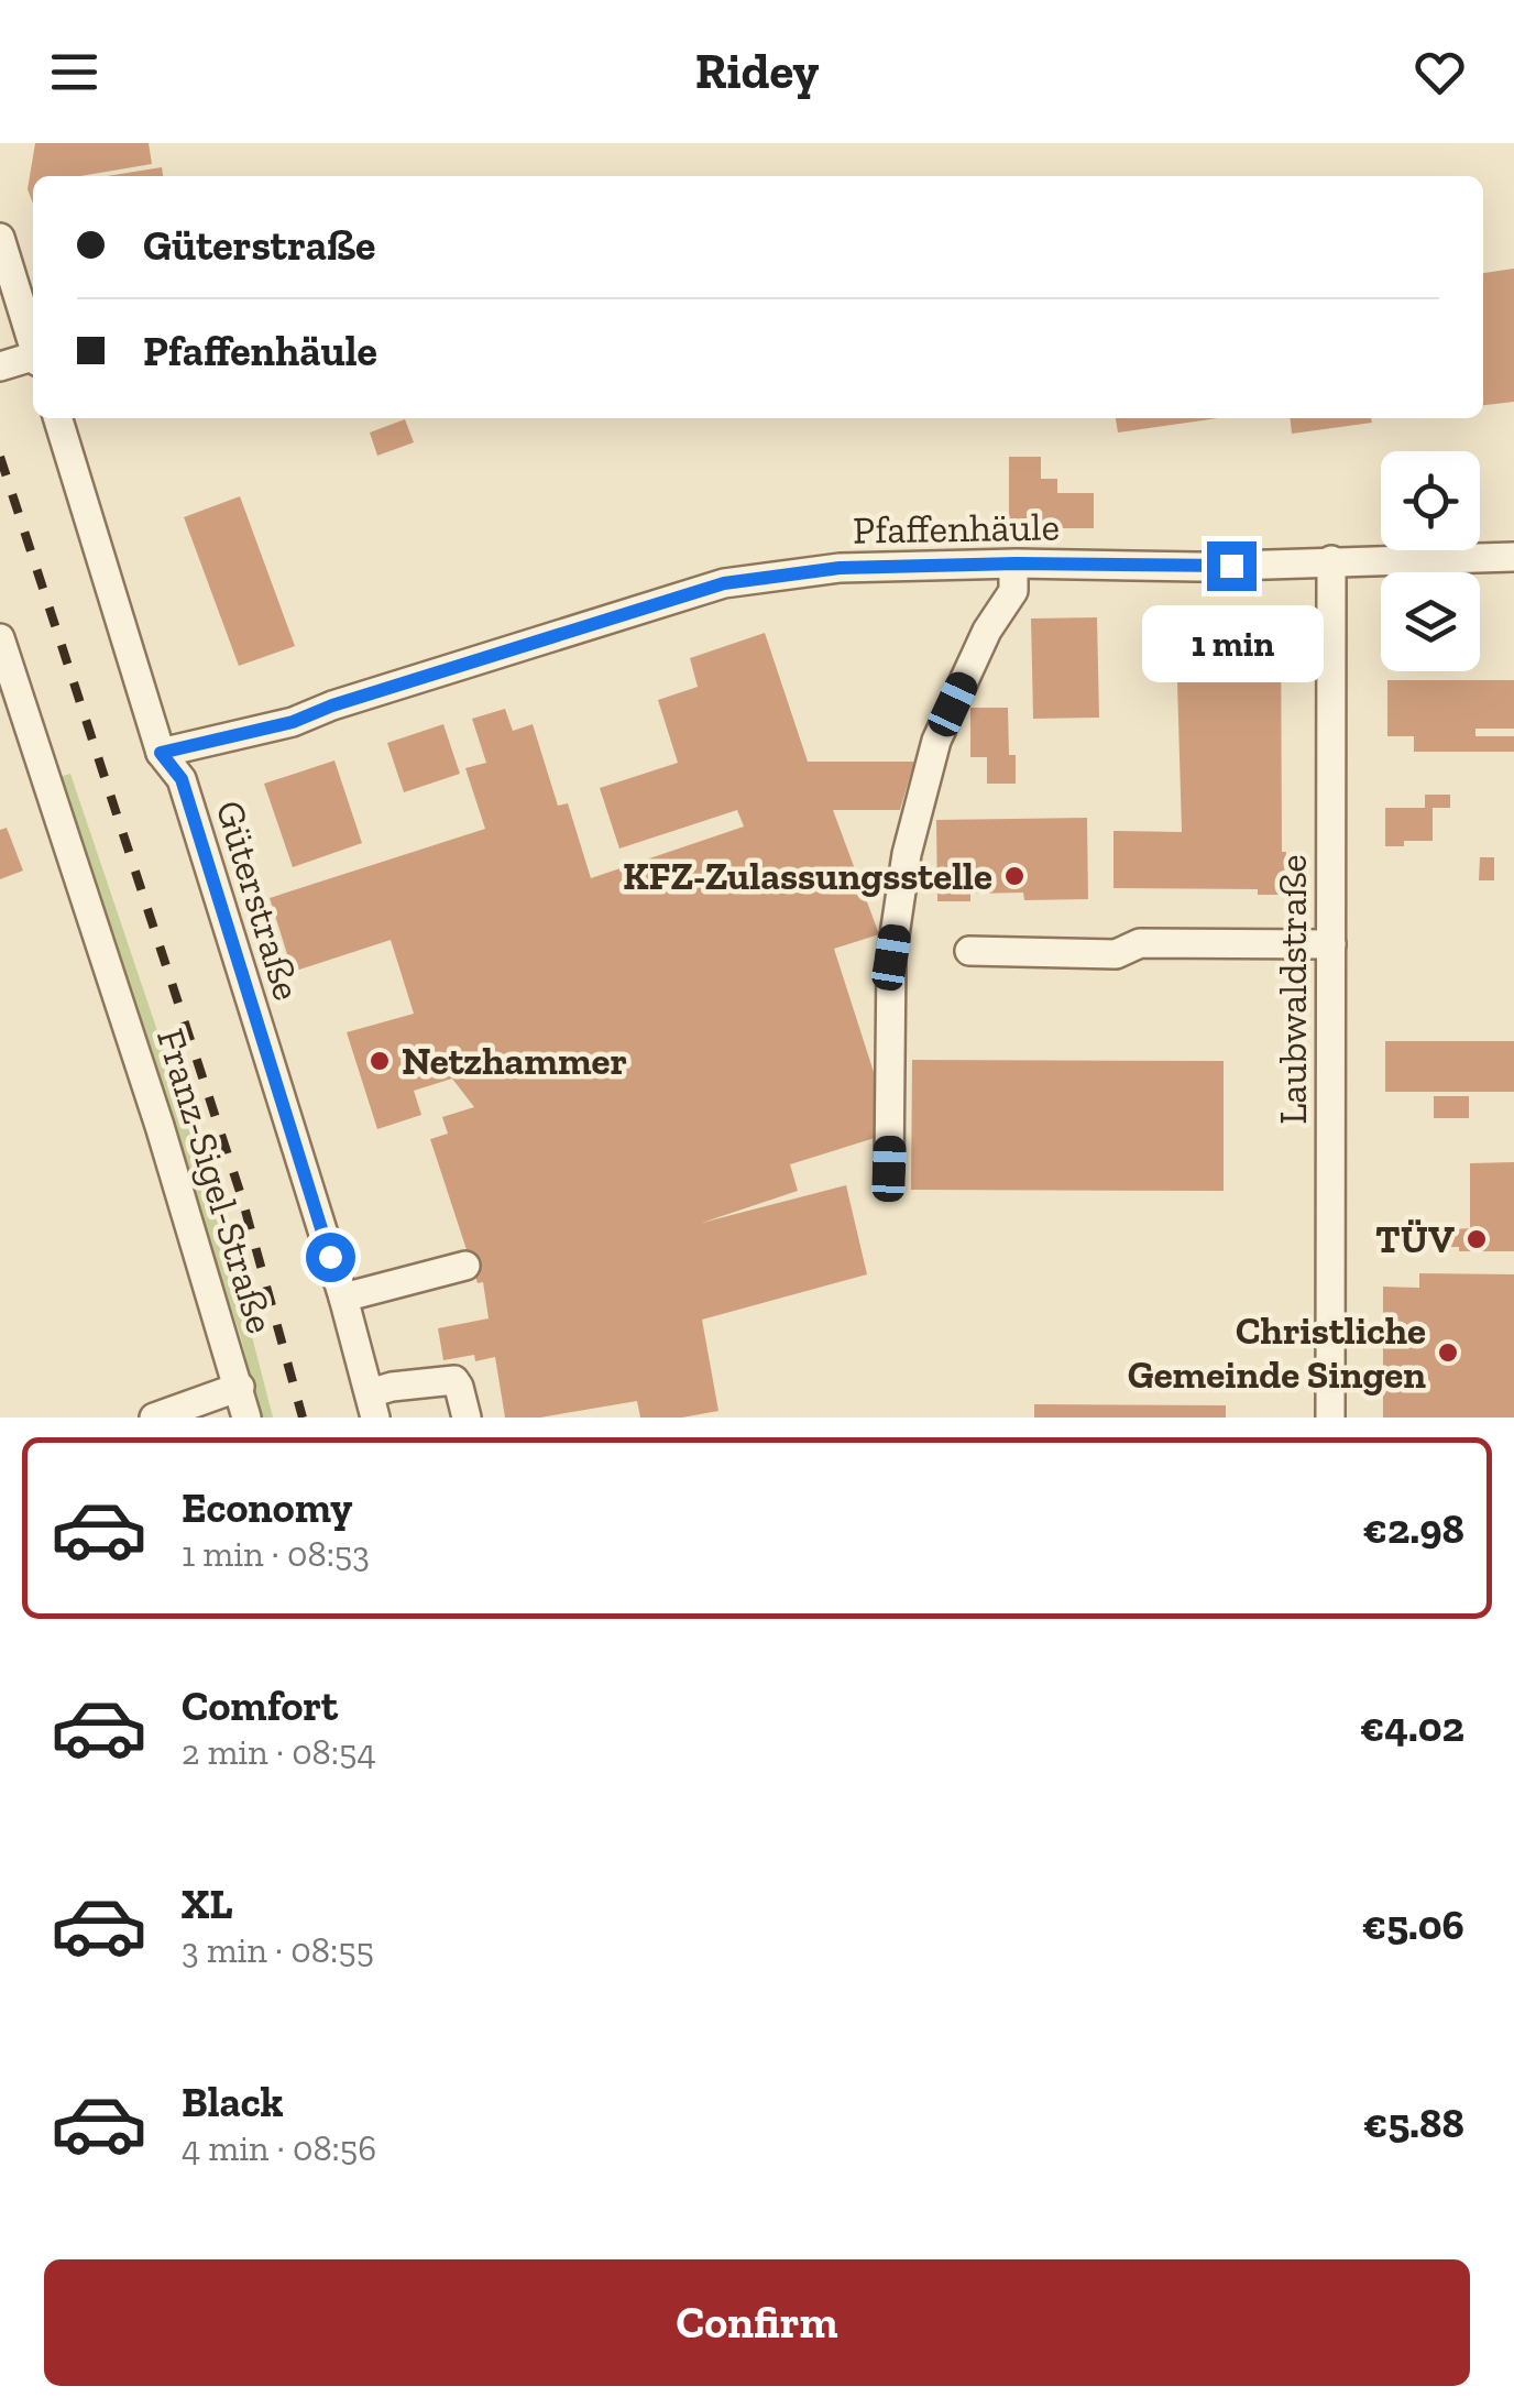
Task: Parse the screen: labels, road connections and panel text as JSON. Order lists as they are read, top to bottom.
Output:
{
  "streets": {
    "street": [
      "Pfaffenhäule",
      "Güterstraße",
      "Laubwaldstraße",
      "Franz-Sigel-Straße"
    ]
  },
  "crossings": [
    ["Pfaffenhäule", "Güterstraße"],
    ["Pfaffenhäule", "Laubwaldstraße"]
  ],
  "places": [
    "KFZ-Zulassungsstelle",
    "Netzhammer",
    "TÜV",
    "Christliche Gemeinde Singen"
  ],
  "page": {
    "header": "Ridey",
    "banner": ["Güterstraße", "Pfaffenhäule"],
    "bubble": "1 min",
    "list": [
      {
        "name": "Economy",
        "note": "1 min · 08:53",
        "value": "€2.98"
      },
      {
        "name": "Comfort",
        "note": "2 min · 08:54",
        "value": "€4.02"
      },
      {
        "name": "XL",
        "note": "3 min · 08:55",
        "value": "€5.06"
      },
      {
        "name": "Black",
        "note": "4 min · 08:56",
        "value": "€5.88"
      }
    ],
    "buttons": "Confirm"
  }
}
